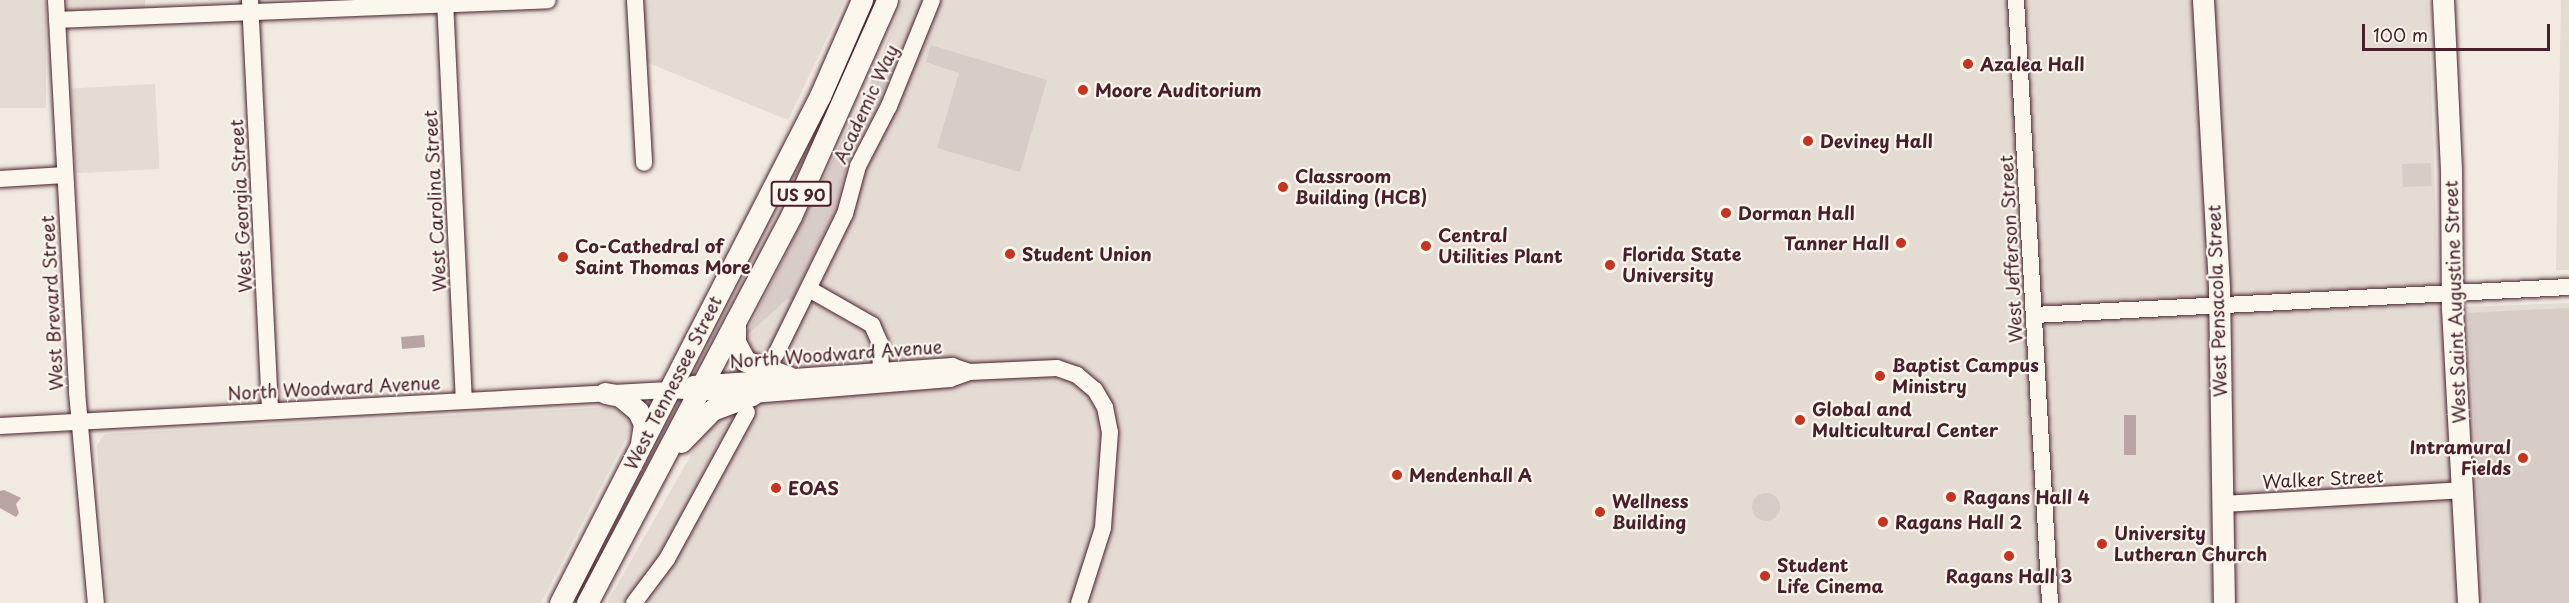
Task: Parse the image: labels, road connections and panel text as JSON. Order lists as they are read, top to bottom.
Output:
{
  "streets": {
    "main road": [
      "US 90",
      "West Pensacola Street",
      "West Saint Augustine Street",
      "West Tennessee Street"
    ],
    "street": [
      "Academic Way",
      "West Carolina Street",
      "West Georgia Street",
      "West Jefferson Street",
      "West Brevard Street",
      "North Woodward Avenue",
      "Walker Street"
    ]
  },
  "crossings": [
    ["West Carolina Street", "North Woodward Avenue"],
    ["West Georgia Street", "North Woodward Avenue"],
    ["West Pensacola Street", "Walker Street"],
    ["West Saint Augustine Street", "Walker Street"],
    ["West Brevard Street", "North Woodward Avenue"],
    ["North Woodward Avenue", "West Tennessee Street"]
  ],
  "places": [
    "Azalea Hall",
    "Moore Auditorium",
    "Deviney Hall",
    "Classroom Building (HCB)",
    "Dorman Hall",
    "Tanner Hall",
    "Central Utilities Plant",
    "Student Union",
    "Co-Cathedral of Saint Thomas More",
    "Florida State University",
    "Baptist Campus Ministry",
    "Global and Multicultural Center",
    "Intramural Fields",
    "Mendenhall A",
    "EOAS",
    "Ragans Hall 4",
    "Wellness Building",
    "Ragans Hall 2",
    "University Lutheran Church",
    "Ragans Hall 3",
    "Student Life Cinema"
  ],
  "scale_bar": "100 m"
}
